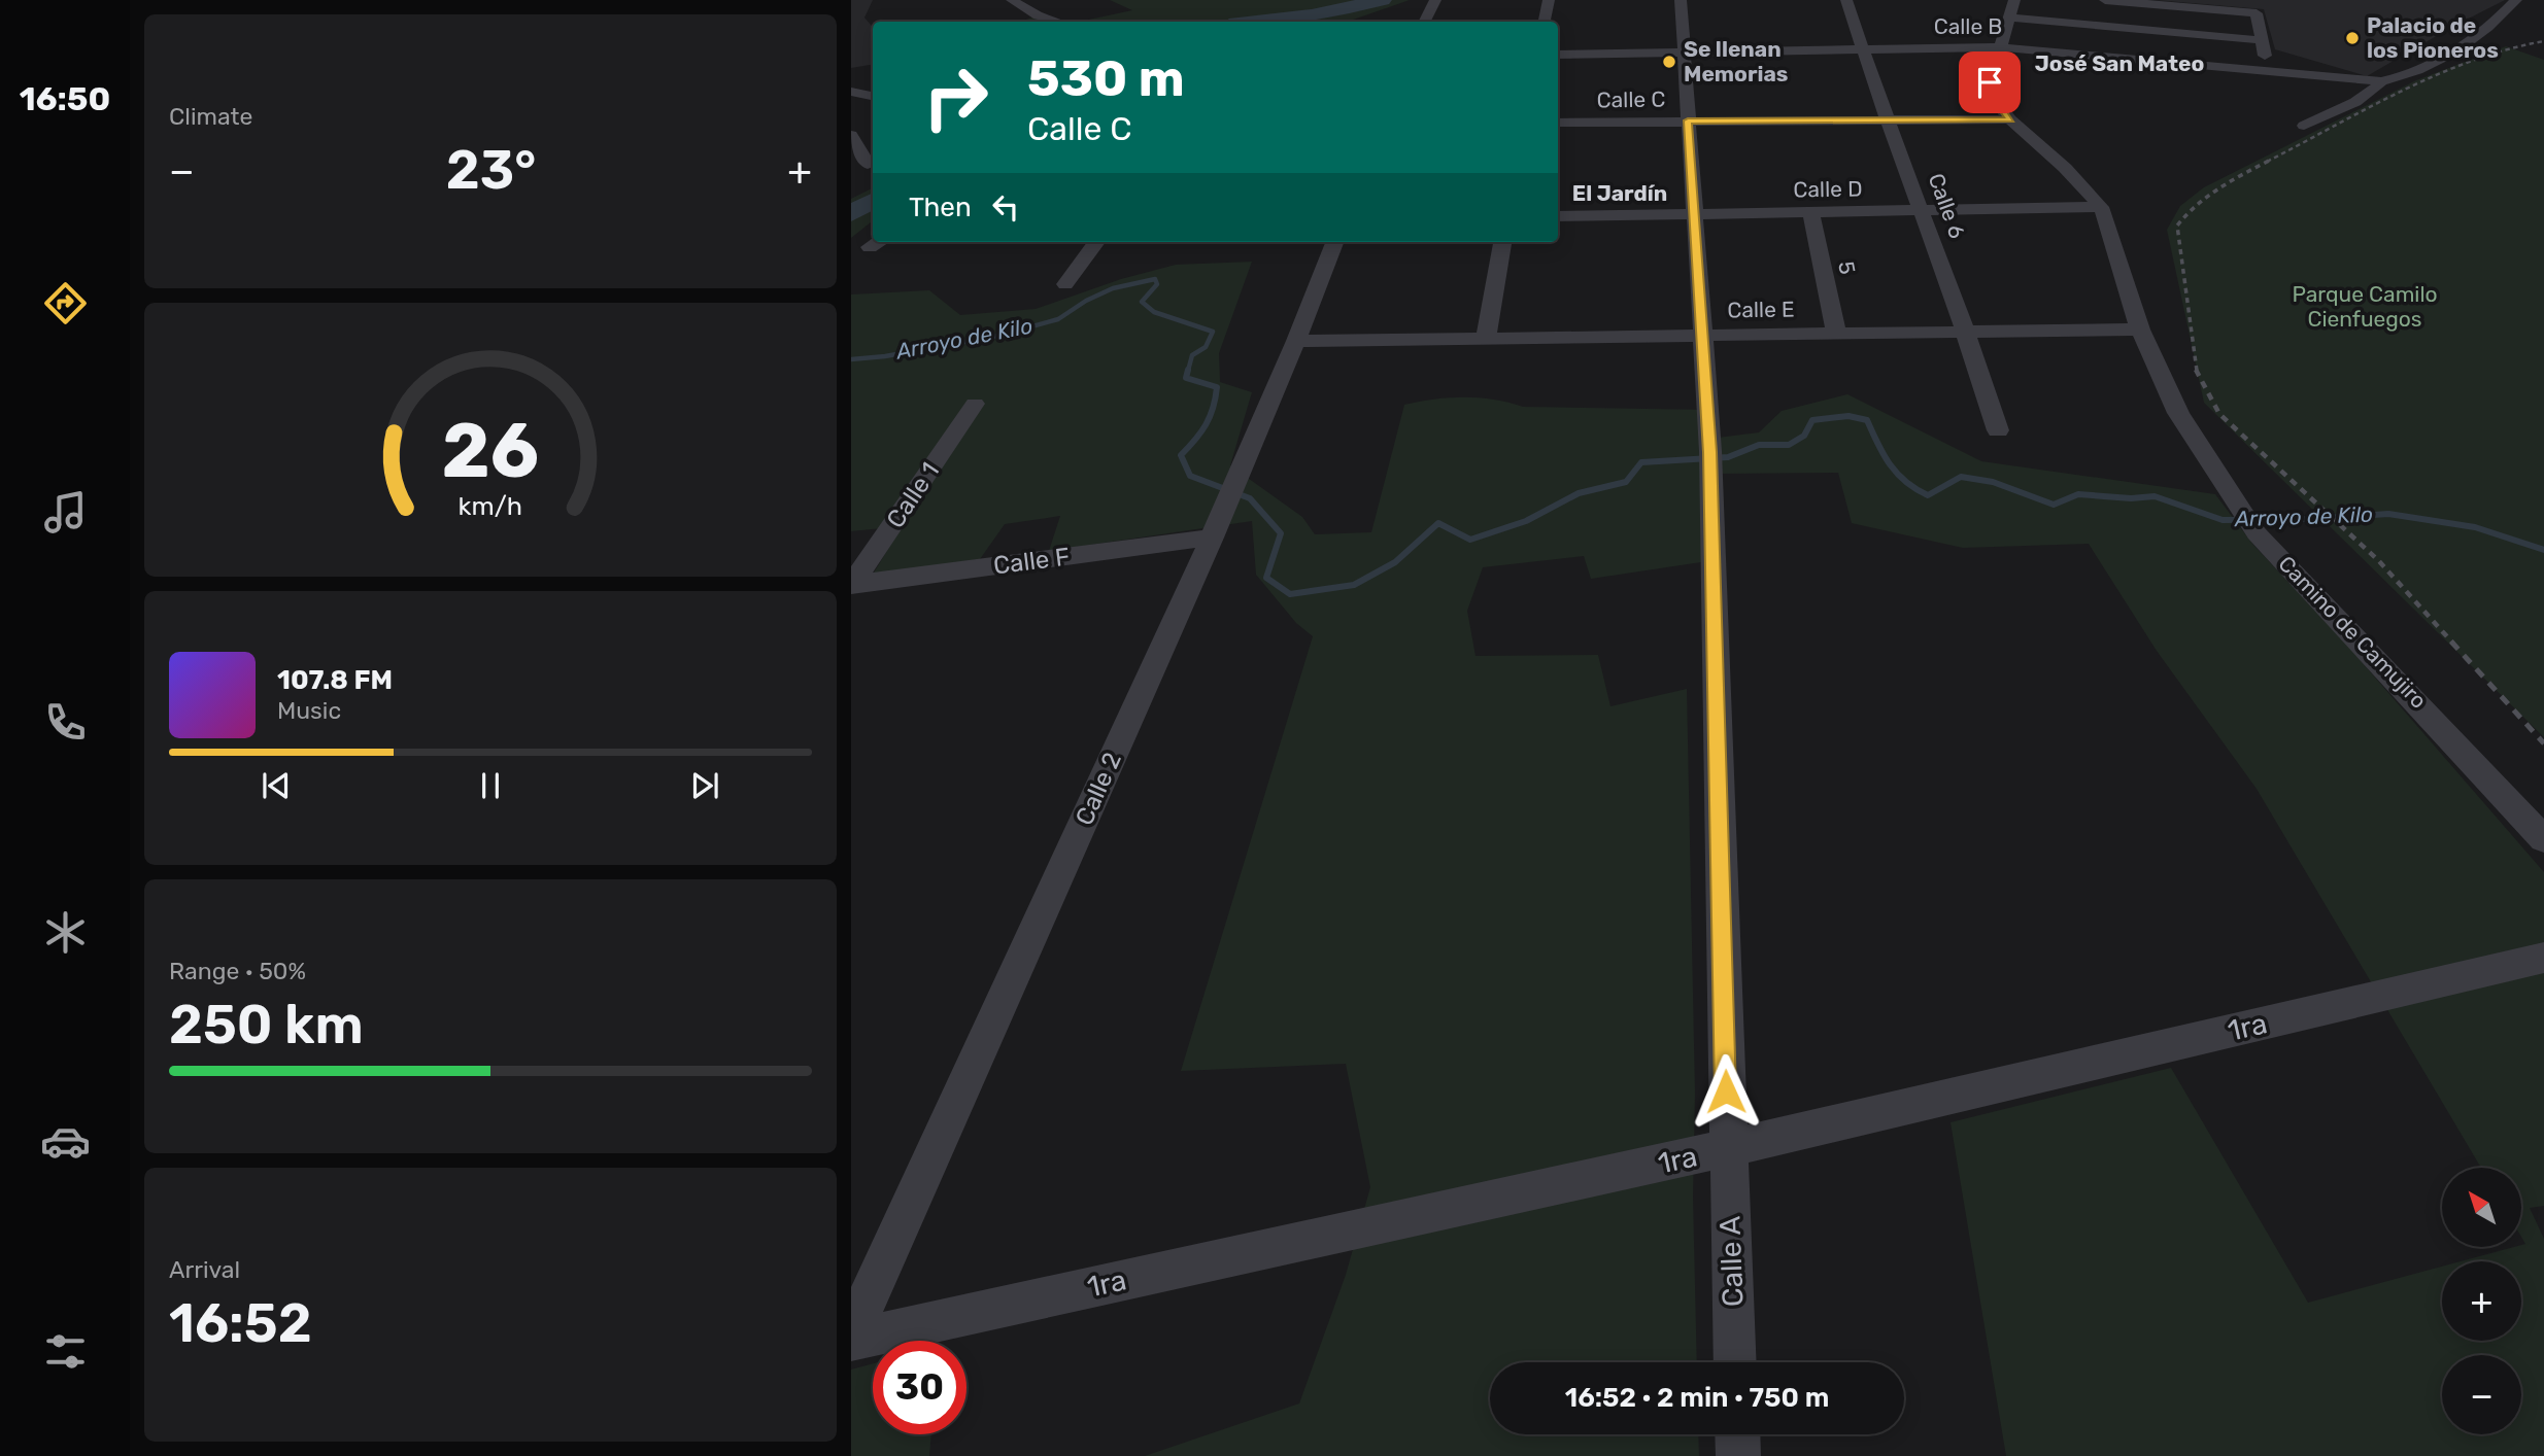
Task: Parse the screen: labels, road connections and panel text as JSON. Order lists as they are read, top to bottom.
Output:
{
  "streets": {
    "street": [
      "Calle B",
      "Calle C",
      "Calle D",
      "Calle 6",
      "5",
      "Calle E",
      "Calle 1",
      "Calle F",
      "Camino de Camujiro",
      "Calle 2",
      "1ra",
      "Calle A"
    ]
  },
  "crossings": [
    ["Calle B", "Calle 6"],
    ["Calle B", "Camino de Camujiro"],
    ["Calle B", "Calle A"],
    ["Calle C", "Calle 6"],
    ["Calle C", "Camino de Camujiro"],
    ["Calle C", "Calle A"],
    ["Calle D", "Calle 6"],
    ["Calle D", "5"],
    ["Calle D", "Camino de Camujiro"],
    ["Calle D", "Calle A"],
    ["Calle 6", "Calle E"],
    ["5", "Calle E"],
    ["Calle E", "Camino de Camujiro"],
    ["Calle E", "Calle 2"],
    ["Calle E", "Calle A"],
    ["Calle 1", "Calle F"],
    ["Calle F", "Calle 2"],
    ["Calle 2", "1ra"],
    ["1ra", "Calle A"]
  ],
  "districts": ["José San Mateo", "El Jardín"],
  "water": ["Arroyo de Kilo"],
  "parks": ["Parque Camilo Cienfuegos"],
  "places": ["Palacio de los Pioneros", "Se llenan Memorias"],
  "north": "top left",
  "page": {
    "tabs": "16:50",
    "tile": [
      "Climate",
      ["Range · 50%", "250 km"],
      ["Arrival", "16:52"]
    ],
    "turn": ["530 m", "Calle C"],
    "heat": ["−", "23°", "+"],
    "then": "Then",
    "song": ["107.8 FM", "Music"],
    "map_buttons": ["+", "−"],
    "limit": "30",
    "trip": "16:52 · 2 min · 750 m",
    "gauge": ["26", "km/h"]
  }
}
